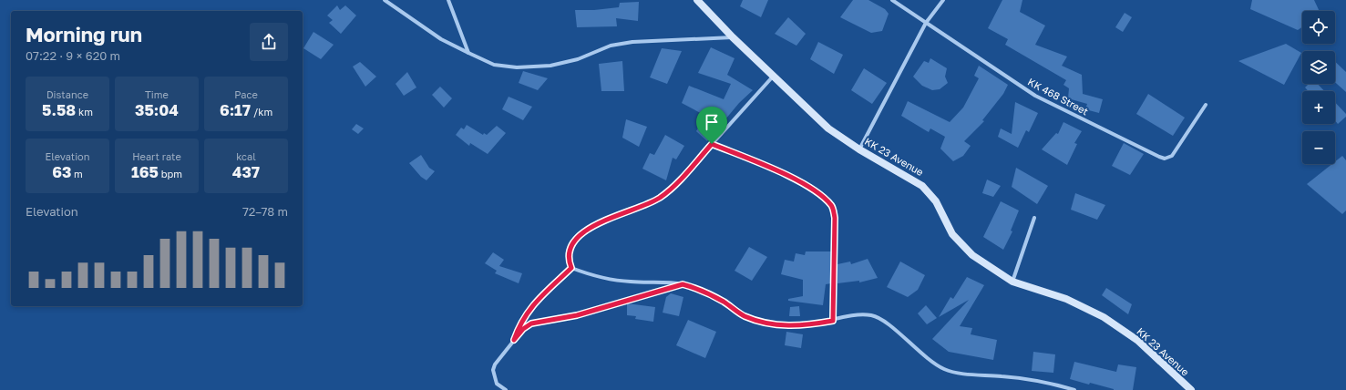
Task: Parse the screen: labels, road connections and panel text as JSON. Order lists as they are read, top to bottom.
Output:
{
  "streets": {
    "main road": ["KK 23 Avenue"],
    "street": ["KK 468 Street"]
  },
  "page": {
    "map_buttons": ["+", "−"],
    "heading": ["Morning run", "07:22 · 9 × 620 m"],
    "stats": [
      ["Distance", "5.58 km"],
      ["Time", "35:04"],
      ["Pace", "6:17 /km"],
      ["Elevation", "63 m"],
      ["Heart rate", "165 bpm"],
      ["kcal", "437"]
    ],
    "chart": ["Elevation", "72–78 m"]
  }
}
